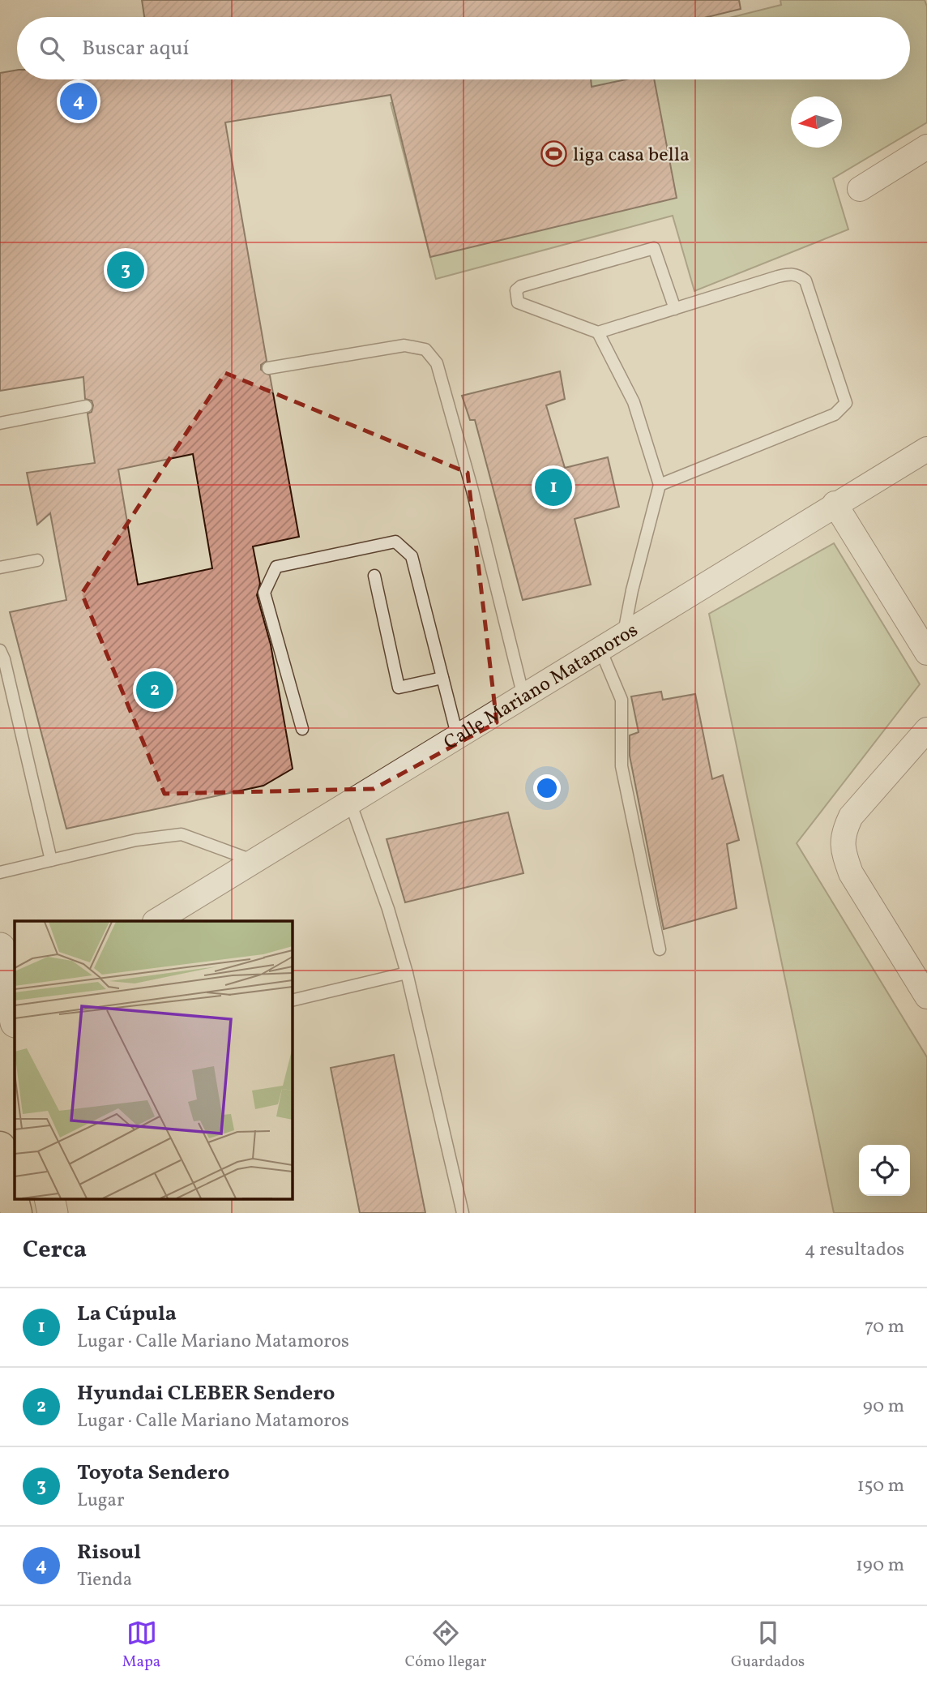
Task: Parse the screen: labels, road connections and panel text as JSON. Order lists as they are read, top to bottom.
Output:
{
  "streets": {
    "street": ["Calle Mariano Matamoros"]
  },
  "places": {
    "sports": ["liga casa bella"]
  },
  "north": "left",
  "page": {
    "search": "Buscar aquí",
    "pins": [
      "4",
      "3",
      "1",
      "2"
    ],
    "heading": ["Cerca", "4 resultados"],
    "list": [
      {
        "mark": "1",
        "name": "La Cúpula",
        "note": "Lugar · Calle Mariano Matamoros",
        "value": "70 m"
      },
      {
        "mark": "2",
        "name": "Hyundai CLEBER Sendero",
        "note": "Lugar · Calle Mariano Matamoros",
        "value": "90 m"
      },
      {
        "mark": "3",
        "name": "Toyota Sendero",
        "note": "Lugar",
        "value": "150 m"
      },
      {
        "mark": "4",
        "name": "Risoul",
        "note": "Tienda",
        "value": "190 m"
      }
    ],
    "nav": ["Mapa", "Cómo llegar", "Guardados"]
  }
}
